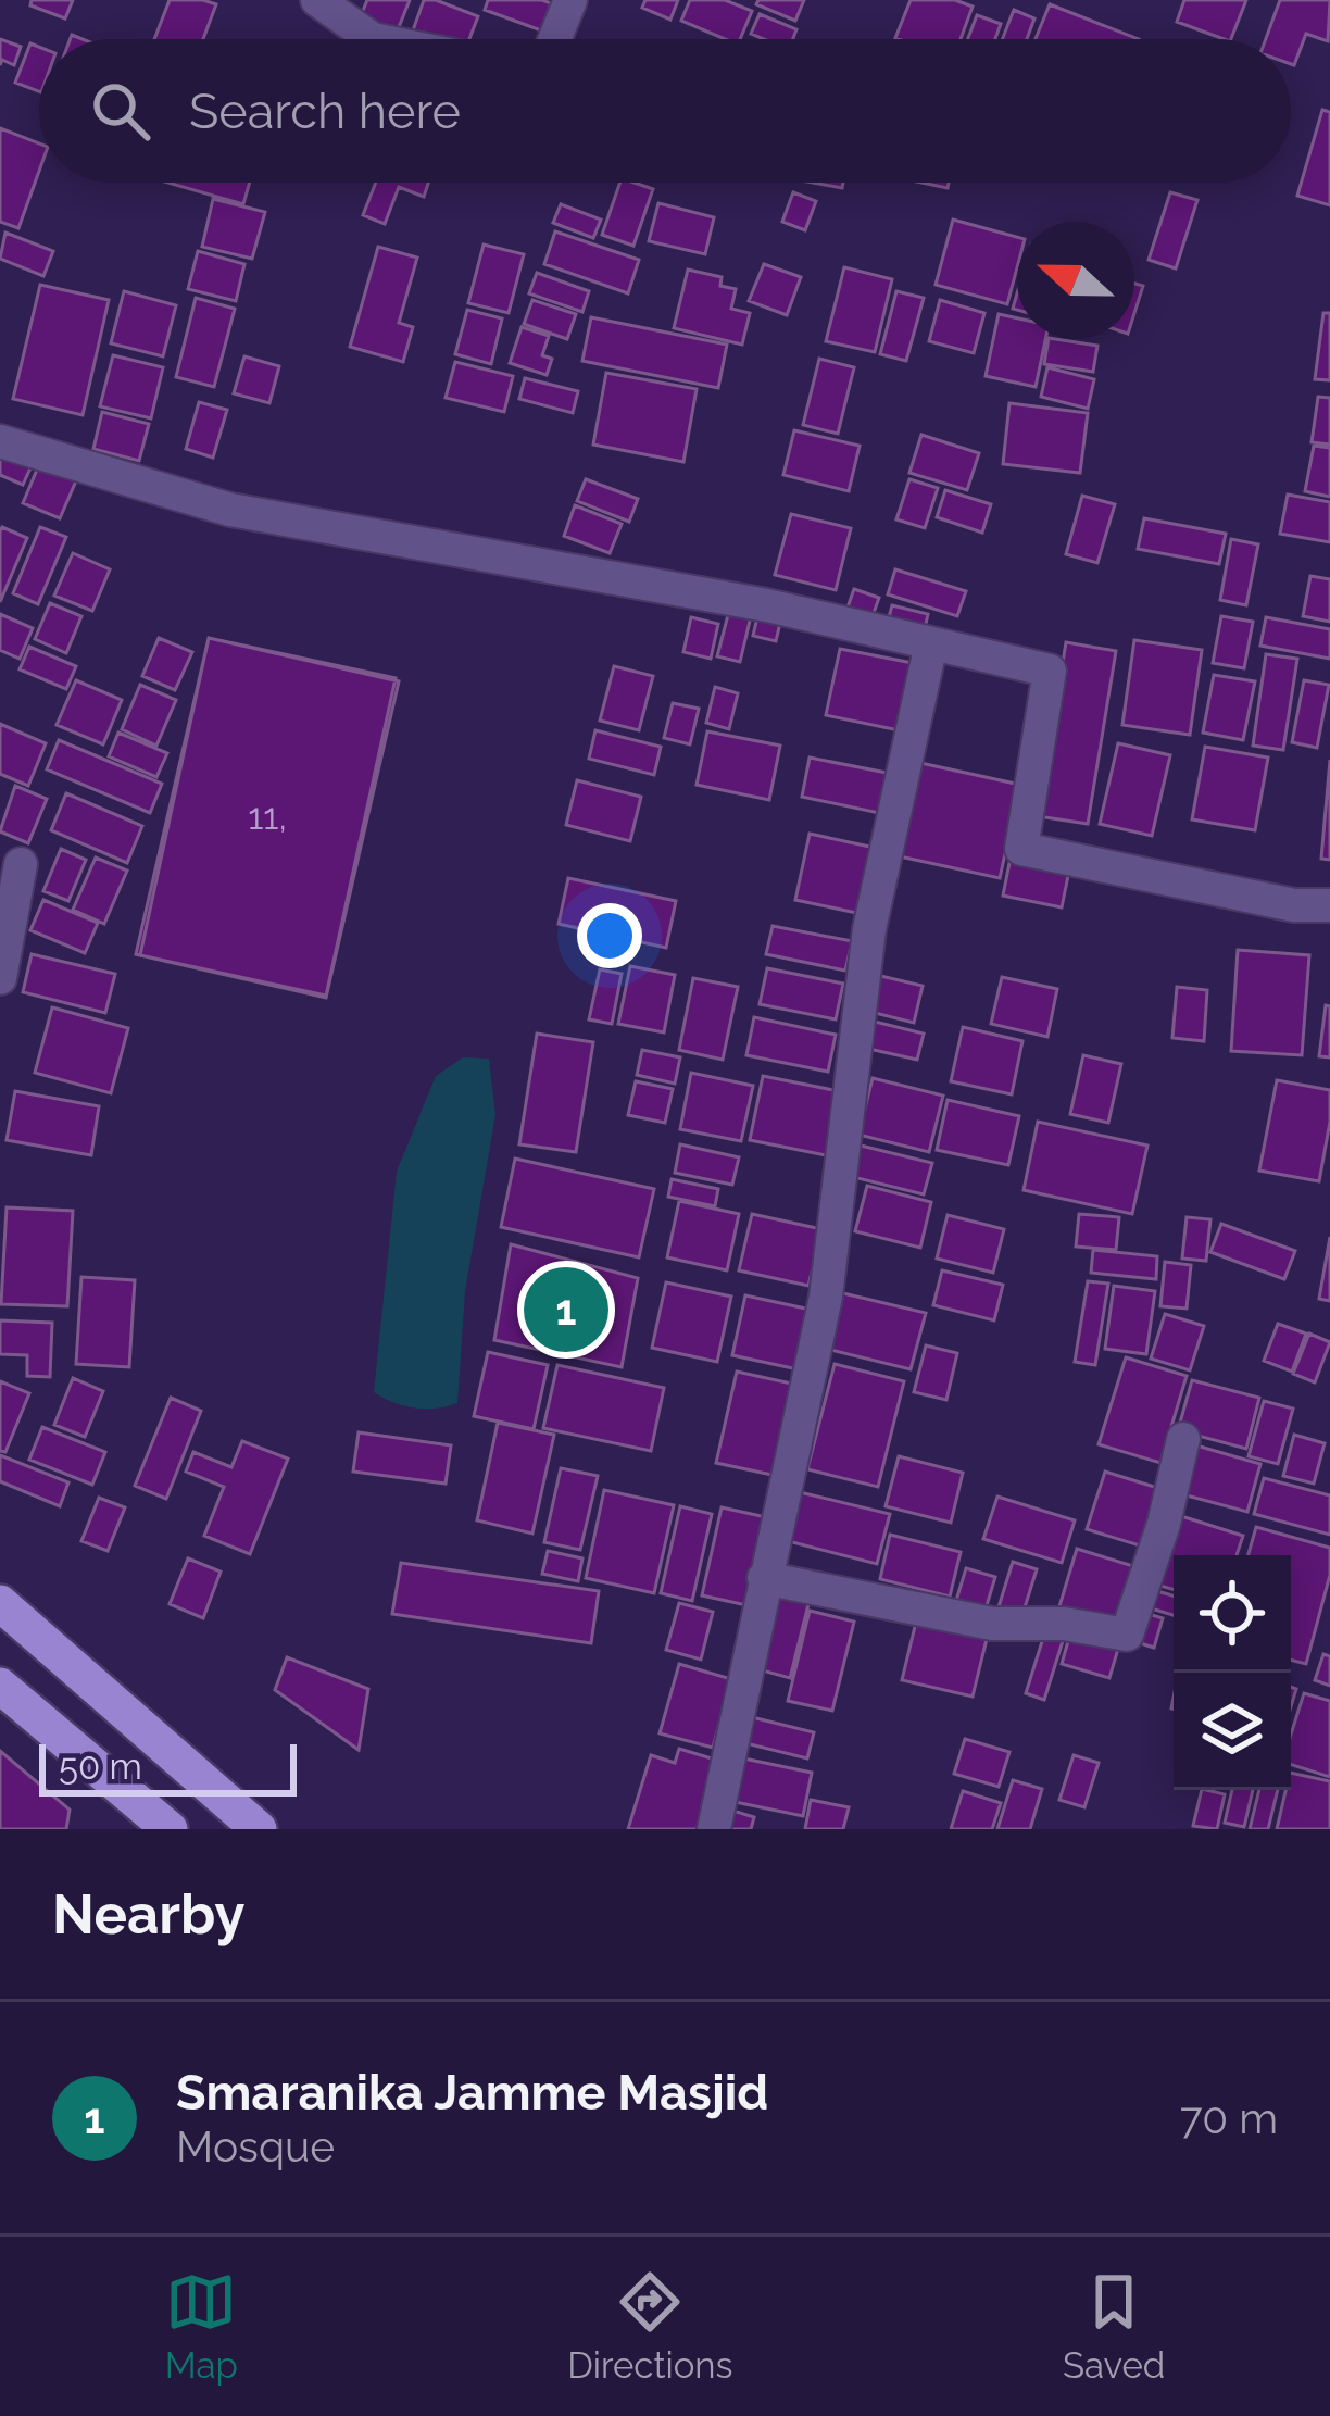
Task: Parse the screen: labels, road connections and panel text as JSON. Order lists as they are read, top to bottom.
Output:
{
  "house_numbers": ["11,"],
  "scale_bar": "50 m",
  "north": "left",
  "page": {
    "search": "Search here",
    "pins": "1",
    "scale": "50 m",
    "heading": "Nearby",
    "list": [
      {
        "mark": "1",
        "name": "Smaranika Jamme Masjid",
        "note": "Mosque",
        "value": "70 m"
      }
    ],
    "nav": ["Map", "Directions", "Saved"]
  }
}
